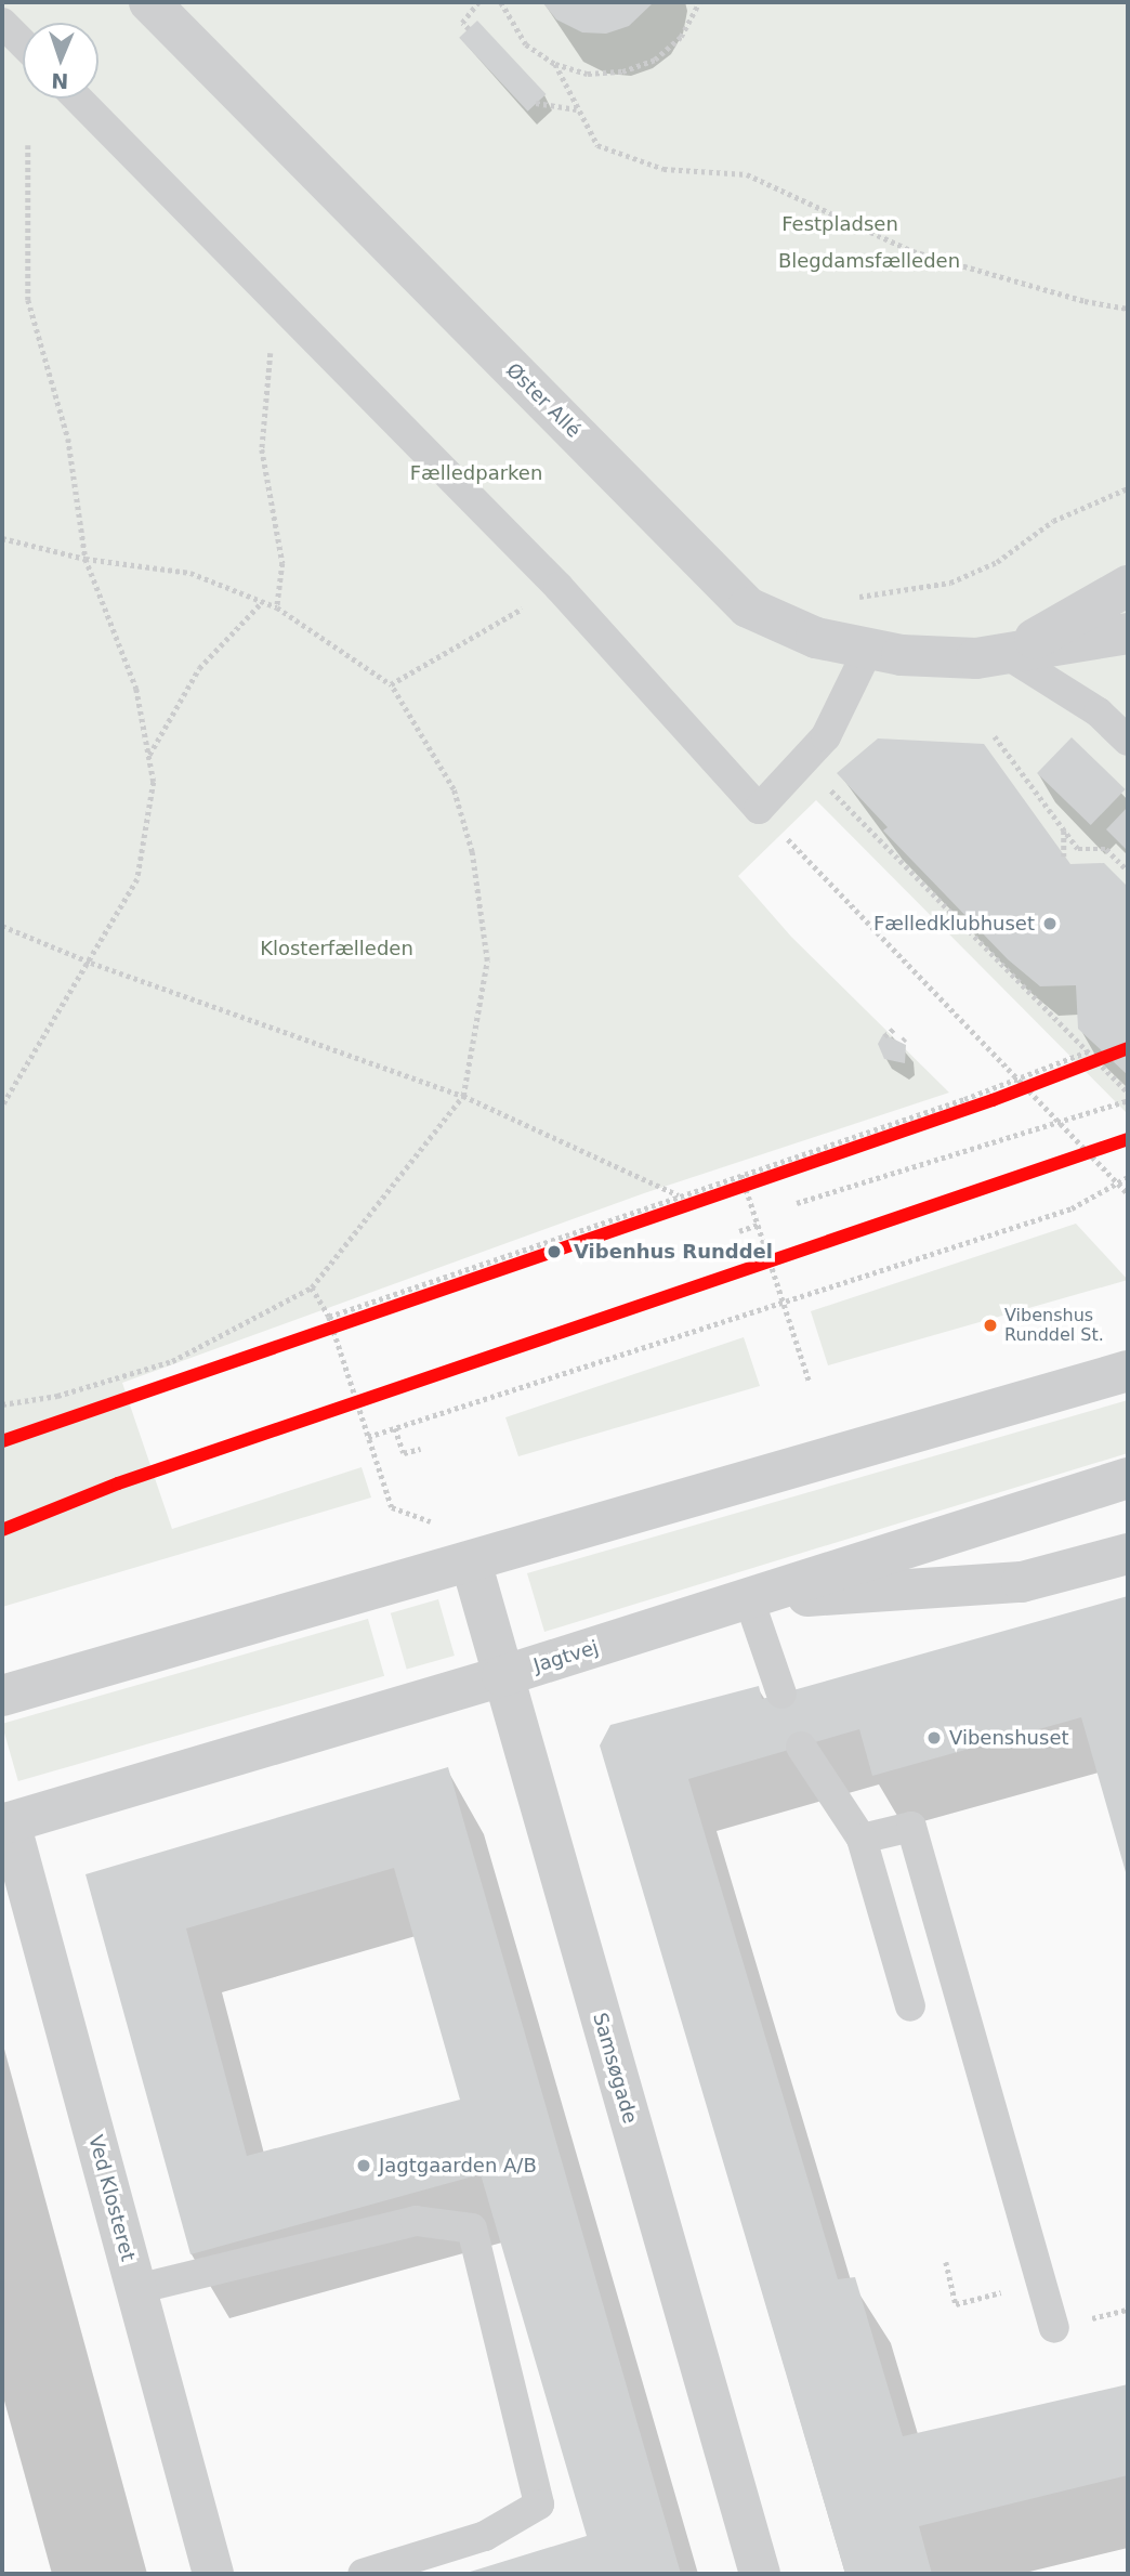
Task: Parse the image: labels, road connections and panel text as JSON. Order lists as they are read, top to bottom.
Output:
{
  "streets": {
    "street": [
      "Øster Allé",
      "Jagtvej",
      "Samsøgade",
      "Ved Klosteret"
    ]
  },
  "crossings": [
    ["Jagtvej", "Samsøgade"],
    ["Jagtvej", "Ved Klosteret"]
  ],
  "parks": [
    "Festpladsen",
    "Blegdamsfælleden",
    "Fælledparken",
    "Klosterfælleden"
  ],
  "places": [
    "Fælledklubhuset",
    "Vibenhus Runddel",
    "Vibenshus Runddel St.",
    "Vibenshuset",
    "Jagtgaarden A/B"
  ],
  "north": "bottom"
}
